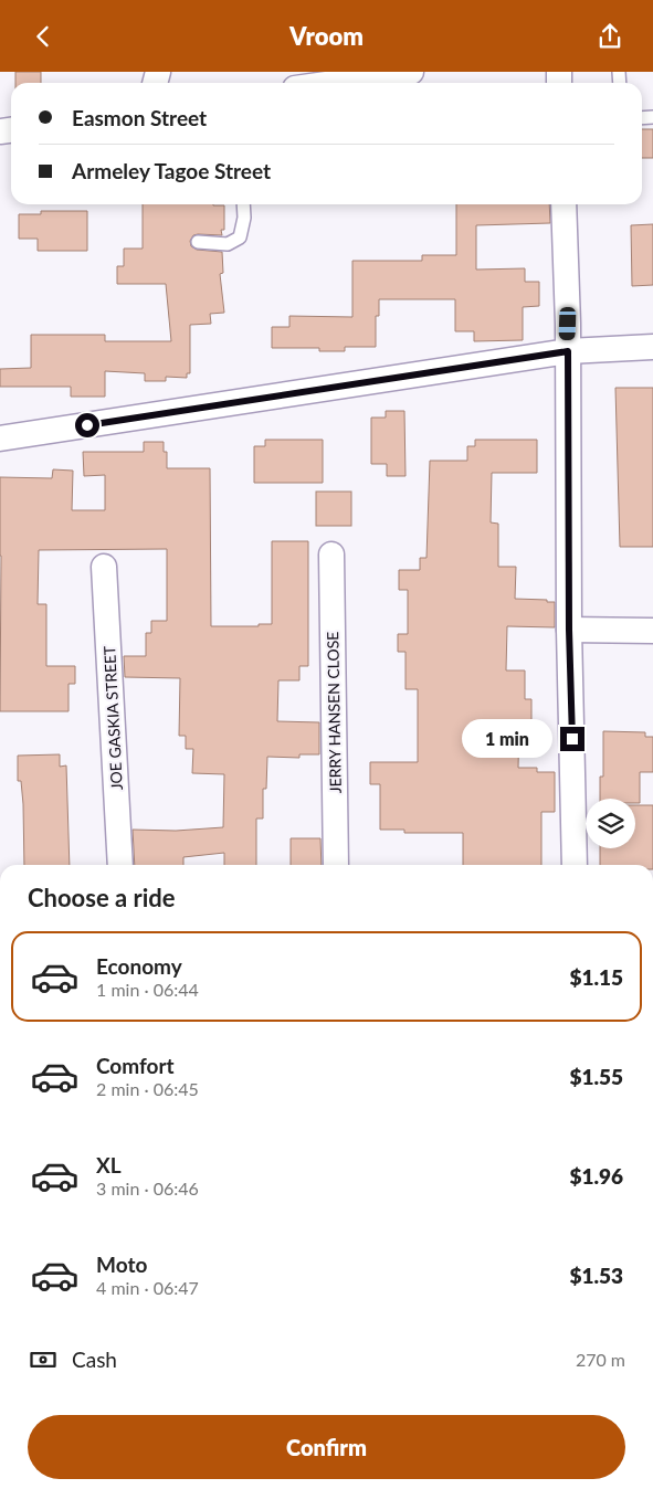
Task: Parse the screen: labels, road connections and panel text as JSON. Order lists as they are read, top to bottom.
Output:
{
  "streets": {
    "street": ["JERRY HANSEN CLOSE", "JOE GASKIA STREET"]
  },
  "page": {
    "header": "Vroom",
    "banner": ["Easmon Street", "Armeley Tagoe Street"],
    "bubble": "1 min",
    "heading": "Choose a ride",
    "list": [
      {
        "name": "Economy",
        "note": "1 min · 06:44",
        "value": "$1.15"
      },
      {
        "name": "Comfort",
        "note": "2 min · 06:45",
        "value": "$1.55"
      },
      {
        "name": "XL",
        "note": "3 min · 06:46",
        "value": "$1.96"
      },
      {
        "name": "Moto",
        "note": "4 min · 06:47",
        "value": "$1.53"
      }
    ],
    "pay": ["Cash", "270 m"],
    "buttons": "Confirm"
  }
}
